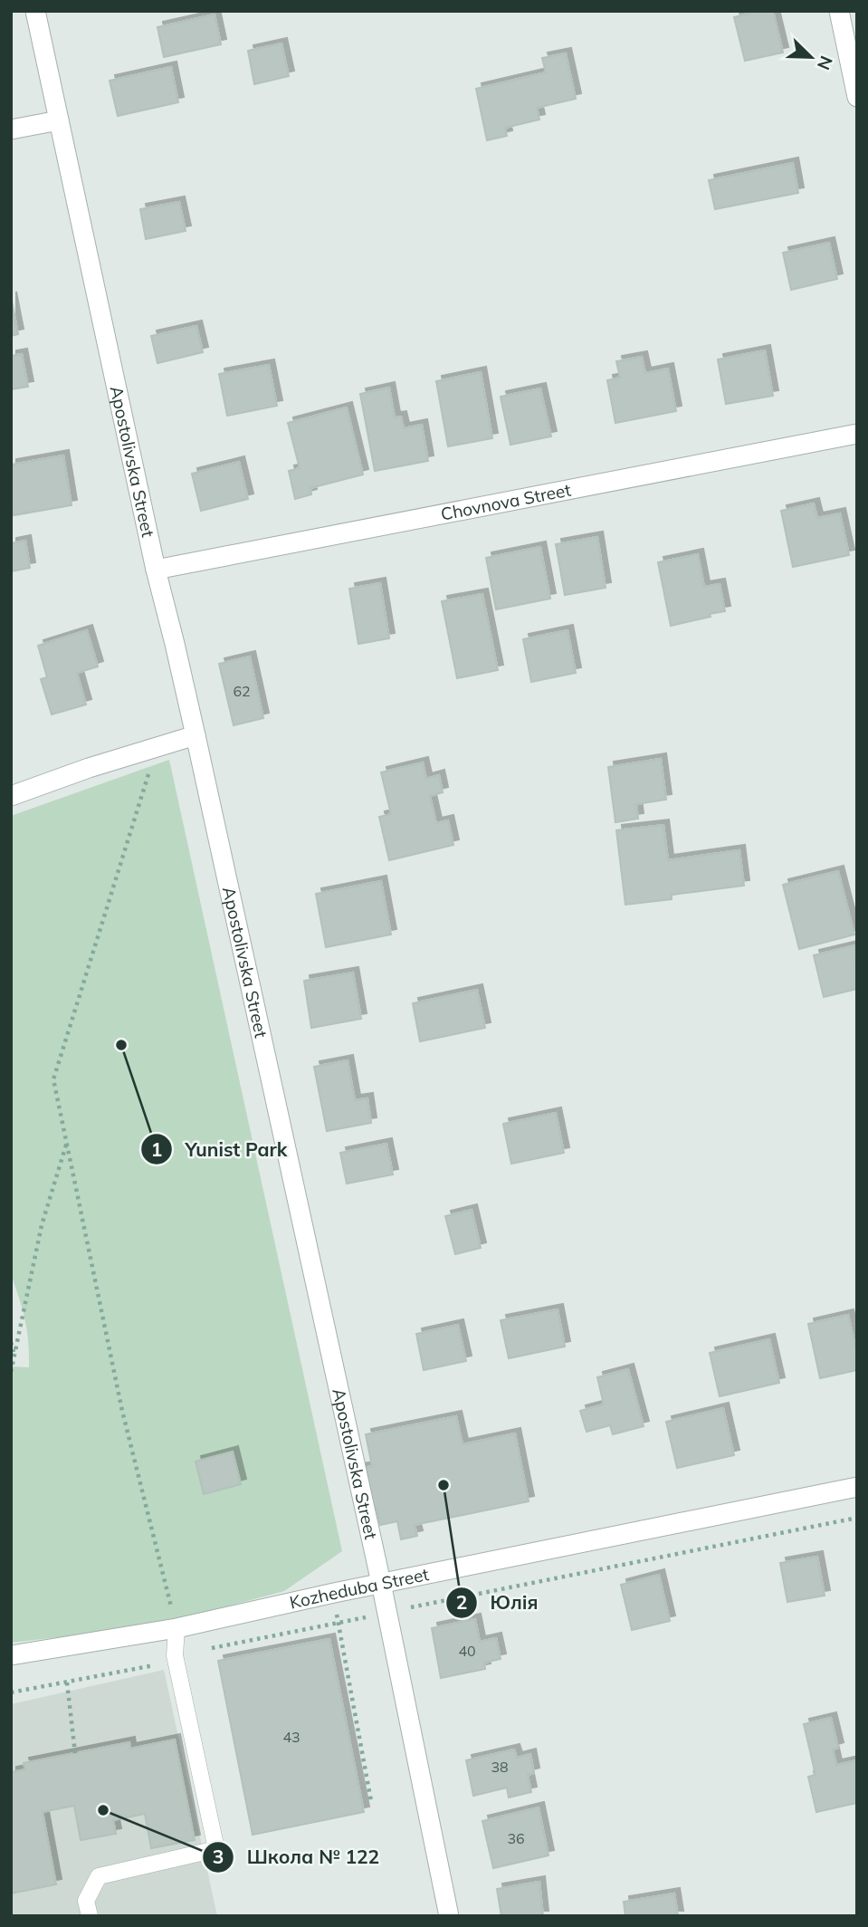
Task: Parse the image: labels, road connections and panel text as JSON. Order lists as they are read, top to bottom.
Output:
{
  "streets": {
    "street": ["Apostolivska Street", "Chovnova Street", "Kozheduba Street"]
  },
  "crossings": [
    ["Apostolivska Street", "Chovnova Street"],
    ["Apostolivska Street", "Kozheduba Street"]
  ],
  "places": ["Yunist Park", "Юлія", "Школа № 122"],
  "house_numbers": [
    "62",
    "40",
    "43",
    "38",
    "36"
  ],
  "north": "bottom right"
}
